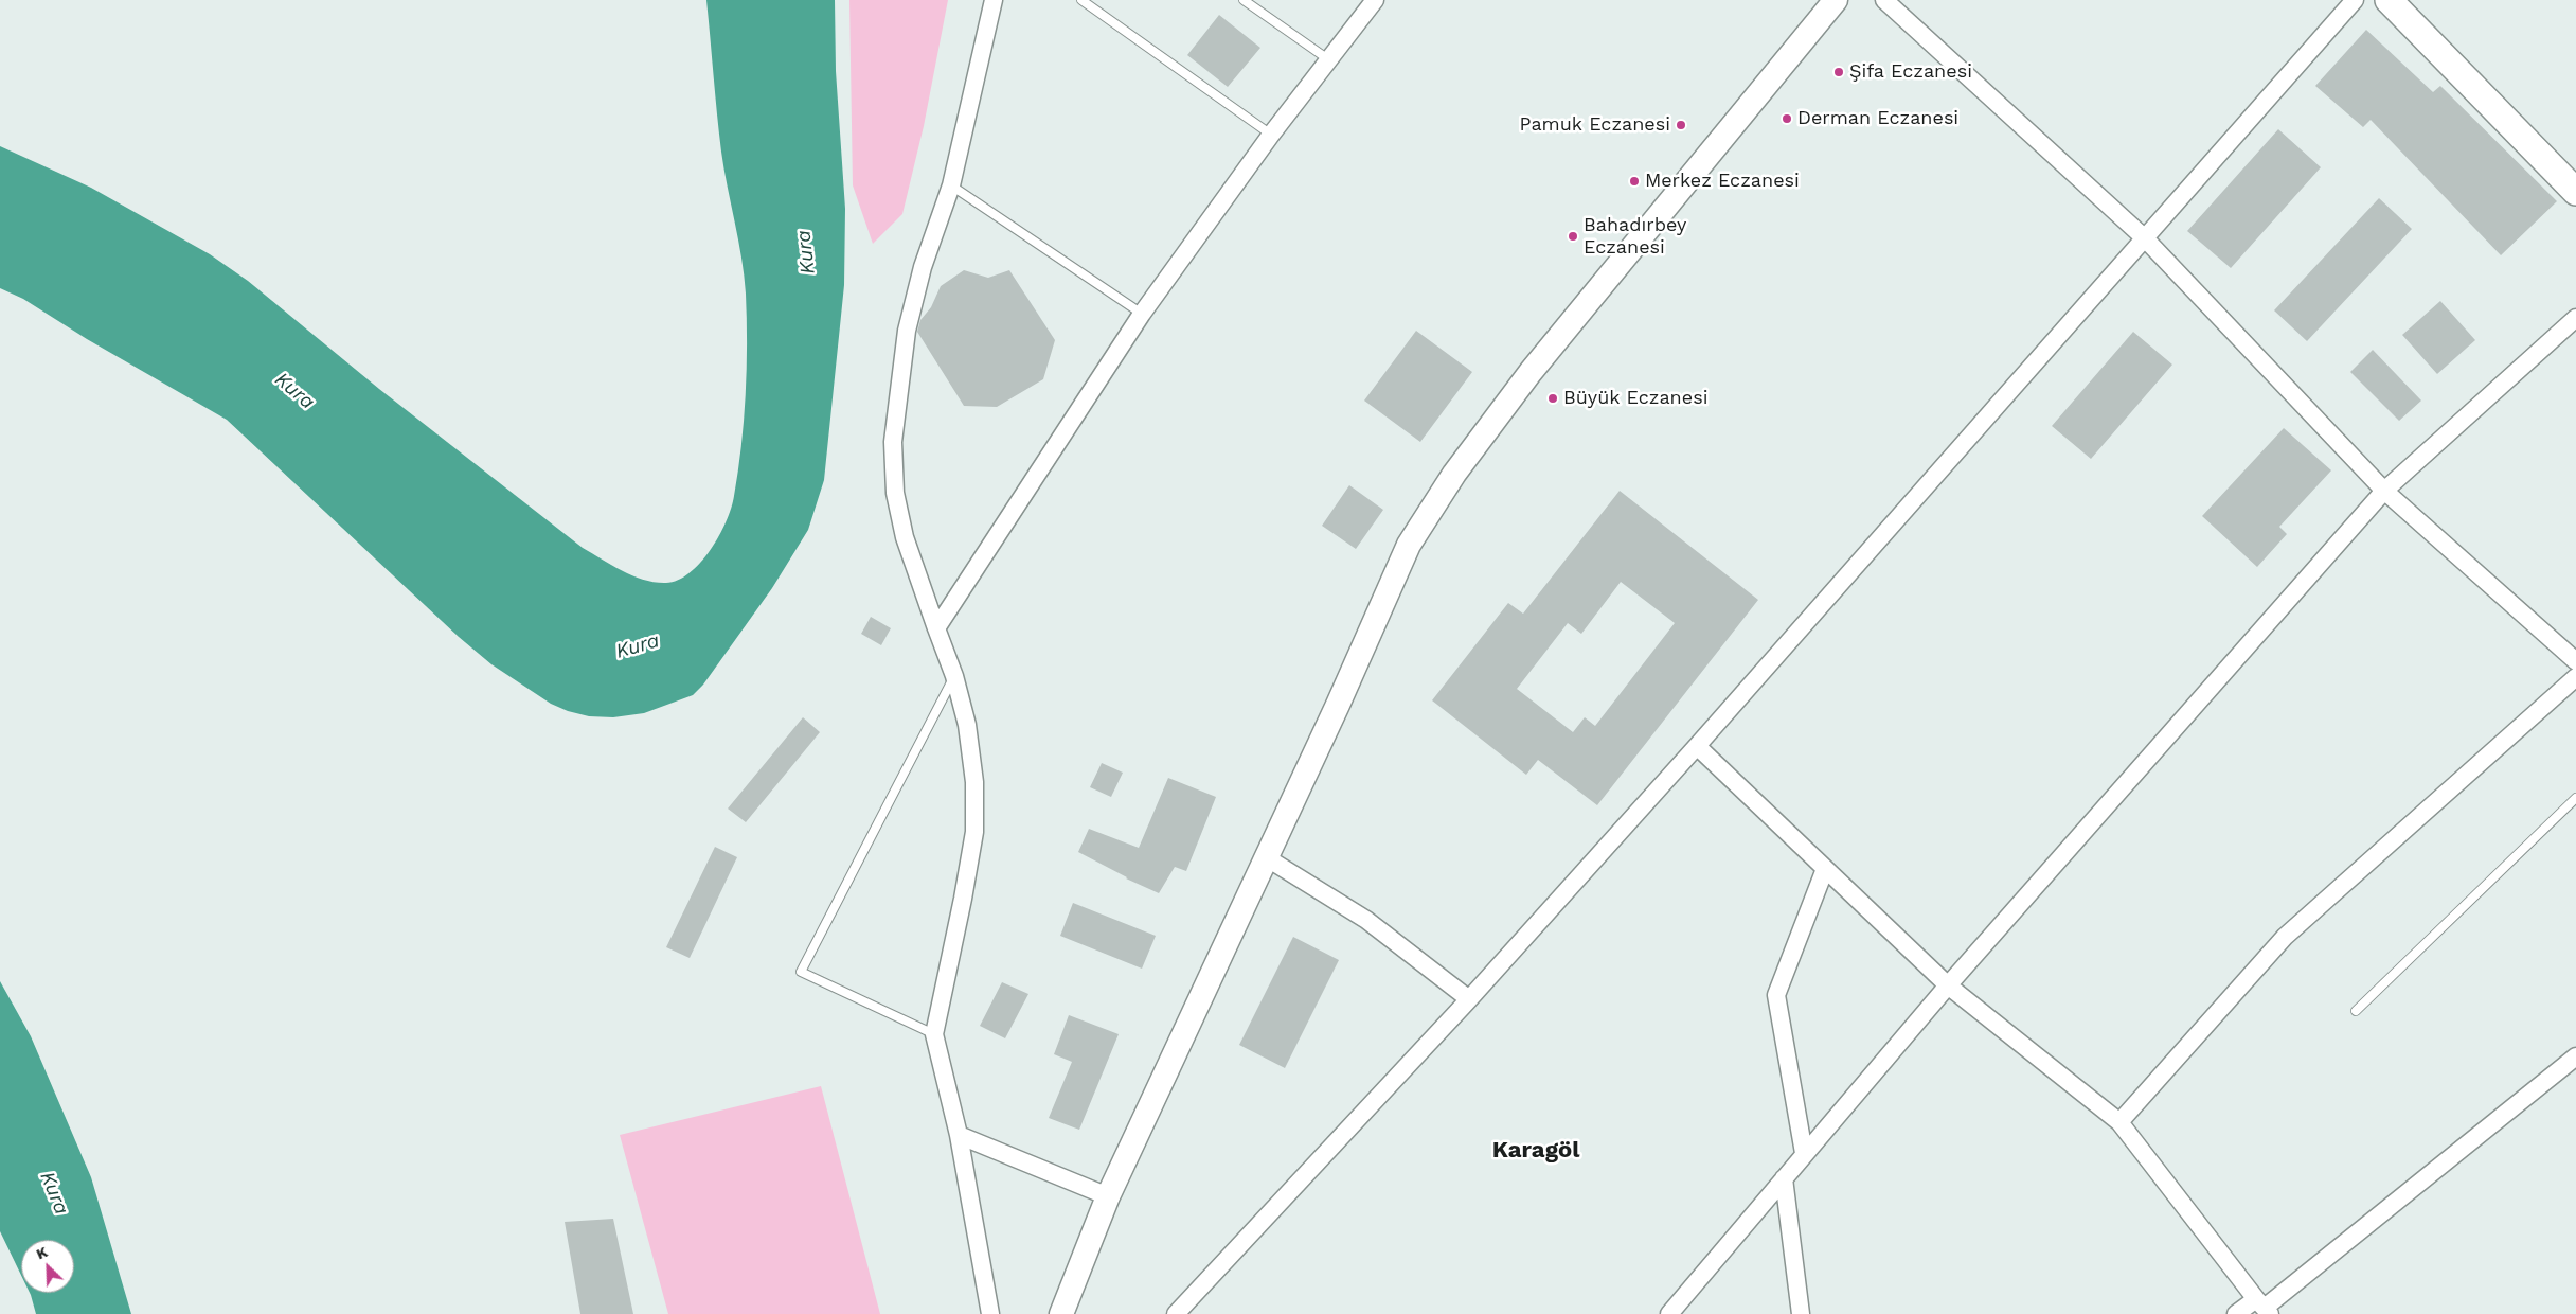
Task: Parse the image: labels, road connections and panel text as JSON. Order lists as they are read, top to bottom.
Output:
{
  "districts": ["Karagöl"],
  "water": ["Kura"],
  "places": [
    "Şifa Eczanesi",
    "Derman Eczanesi",
    "Pamuk Eczanesi",
    "Merkez Eczanesi",
    "Bahadırbey Eczanesi",
    "Büyük Eczanesi"
  ],
  "north": "top left"
}
